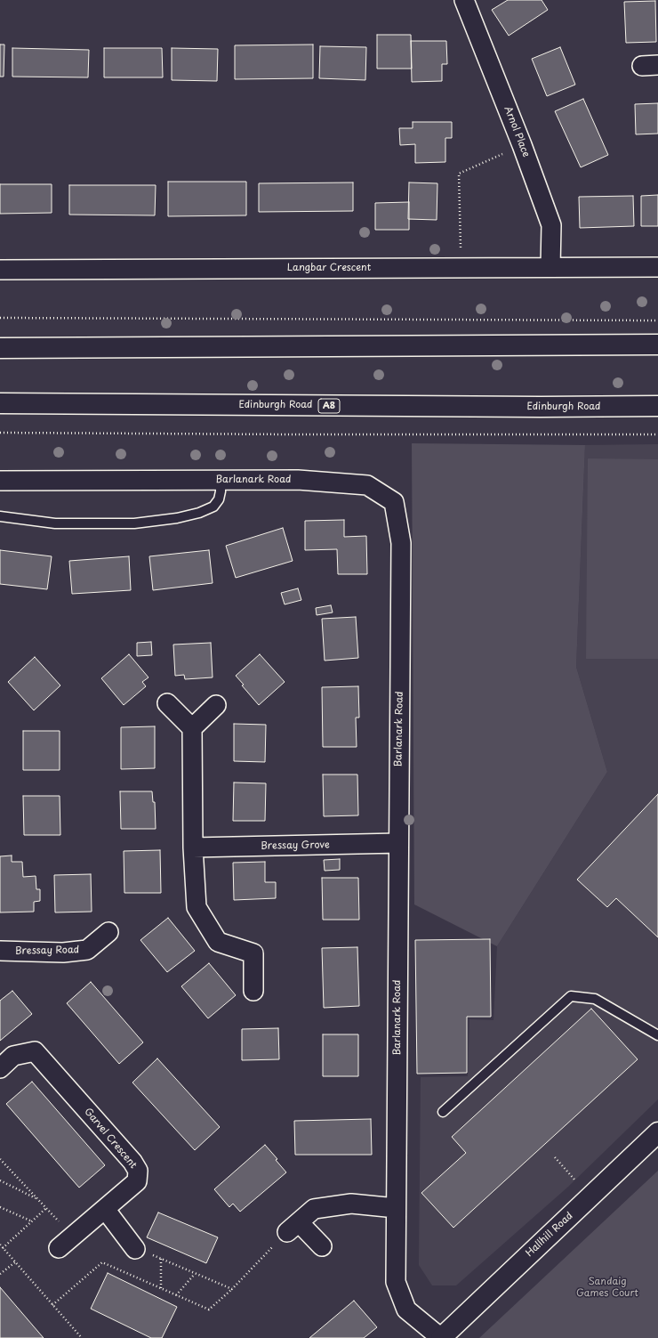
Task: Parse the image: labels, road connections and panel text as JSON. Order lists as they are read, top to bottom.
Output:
{
  "streets": {
    "main road": ["Edinburgh Road", "A8", "Hallhill Road"],
    "street": [
      "Arnol Place",
      "Langbar Crescent",
      "Barlanark Road",
      "Bressay Grove",
      "Bressay Road",
      "Garvel Crescent"
    ]
  },
  "crossings": [
    ["Arnol Place", "Langbar Crescent"],
    ["Barlanark Road", "Bressay Grove"],
    ["Barlanark Road", "Hallhill Road"]
  ],
  "parks": ["Sandaig Games Court"]
}
